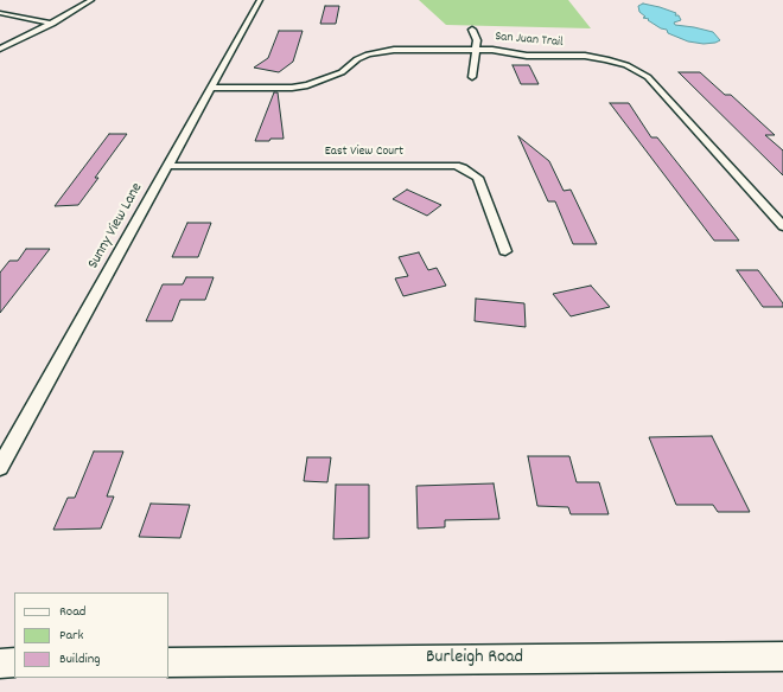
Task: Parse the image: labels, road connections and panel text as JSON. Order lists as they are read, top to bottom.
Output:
{
  "streets": {
    "street": [
      "San Juan Trail",
      "East View Court",
      "Sunny View Lane",
      "Burleigh Road"
    ]
  },
  "crossings": [
    ["San Juan Trail", "Sunny View Lane"],
    ["East View Court", "Sunny View Lane"]
  ],
  "legend": ["Road", "Park", "Building"]
}
